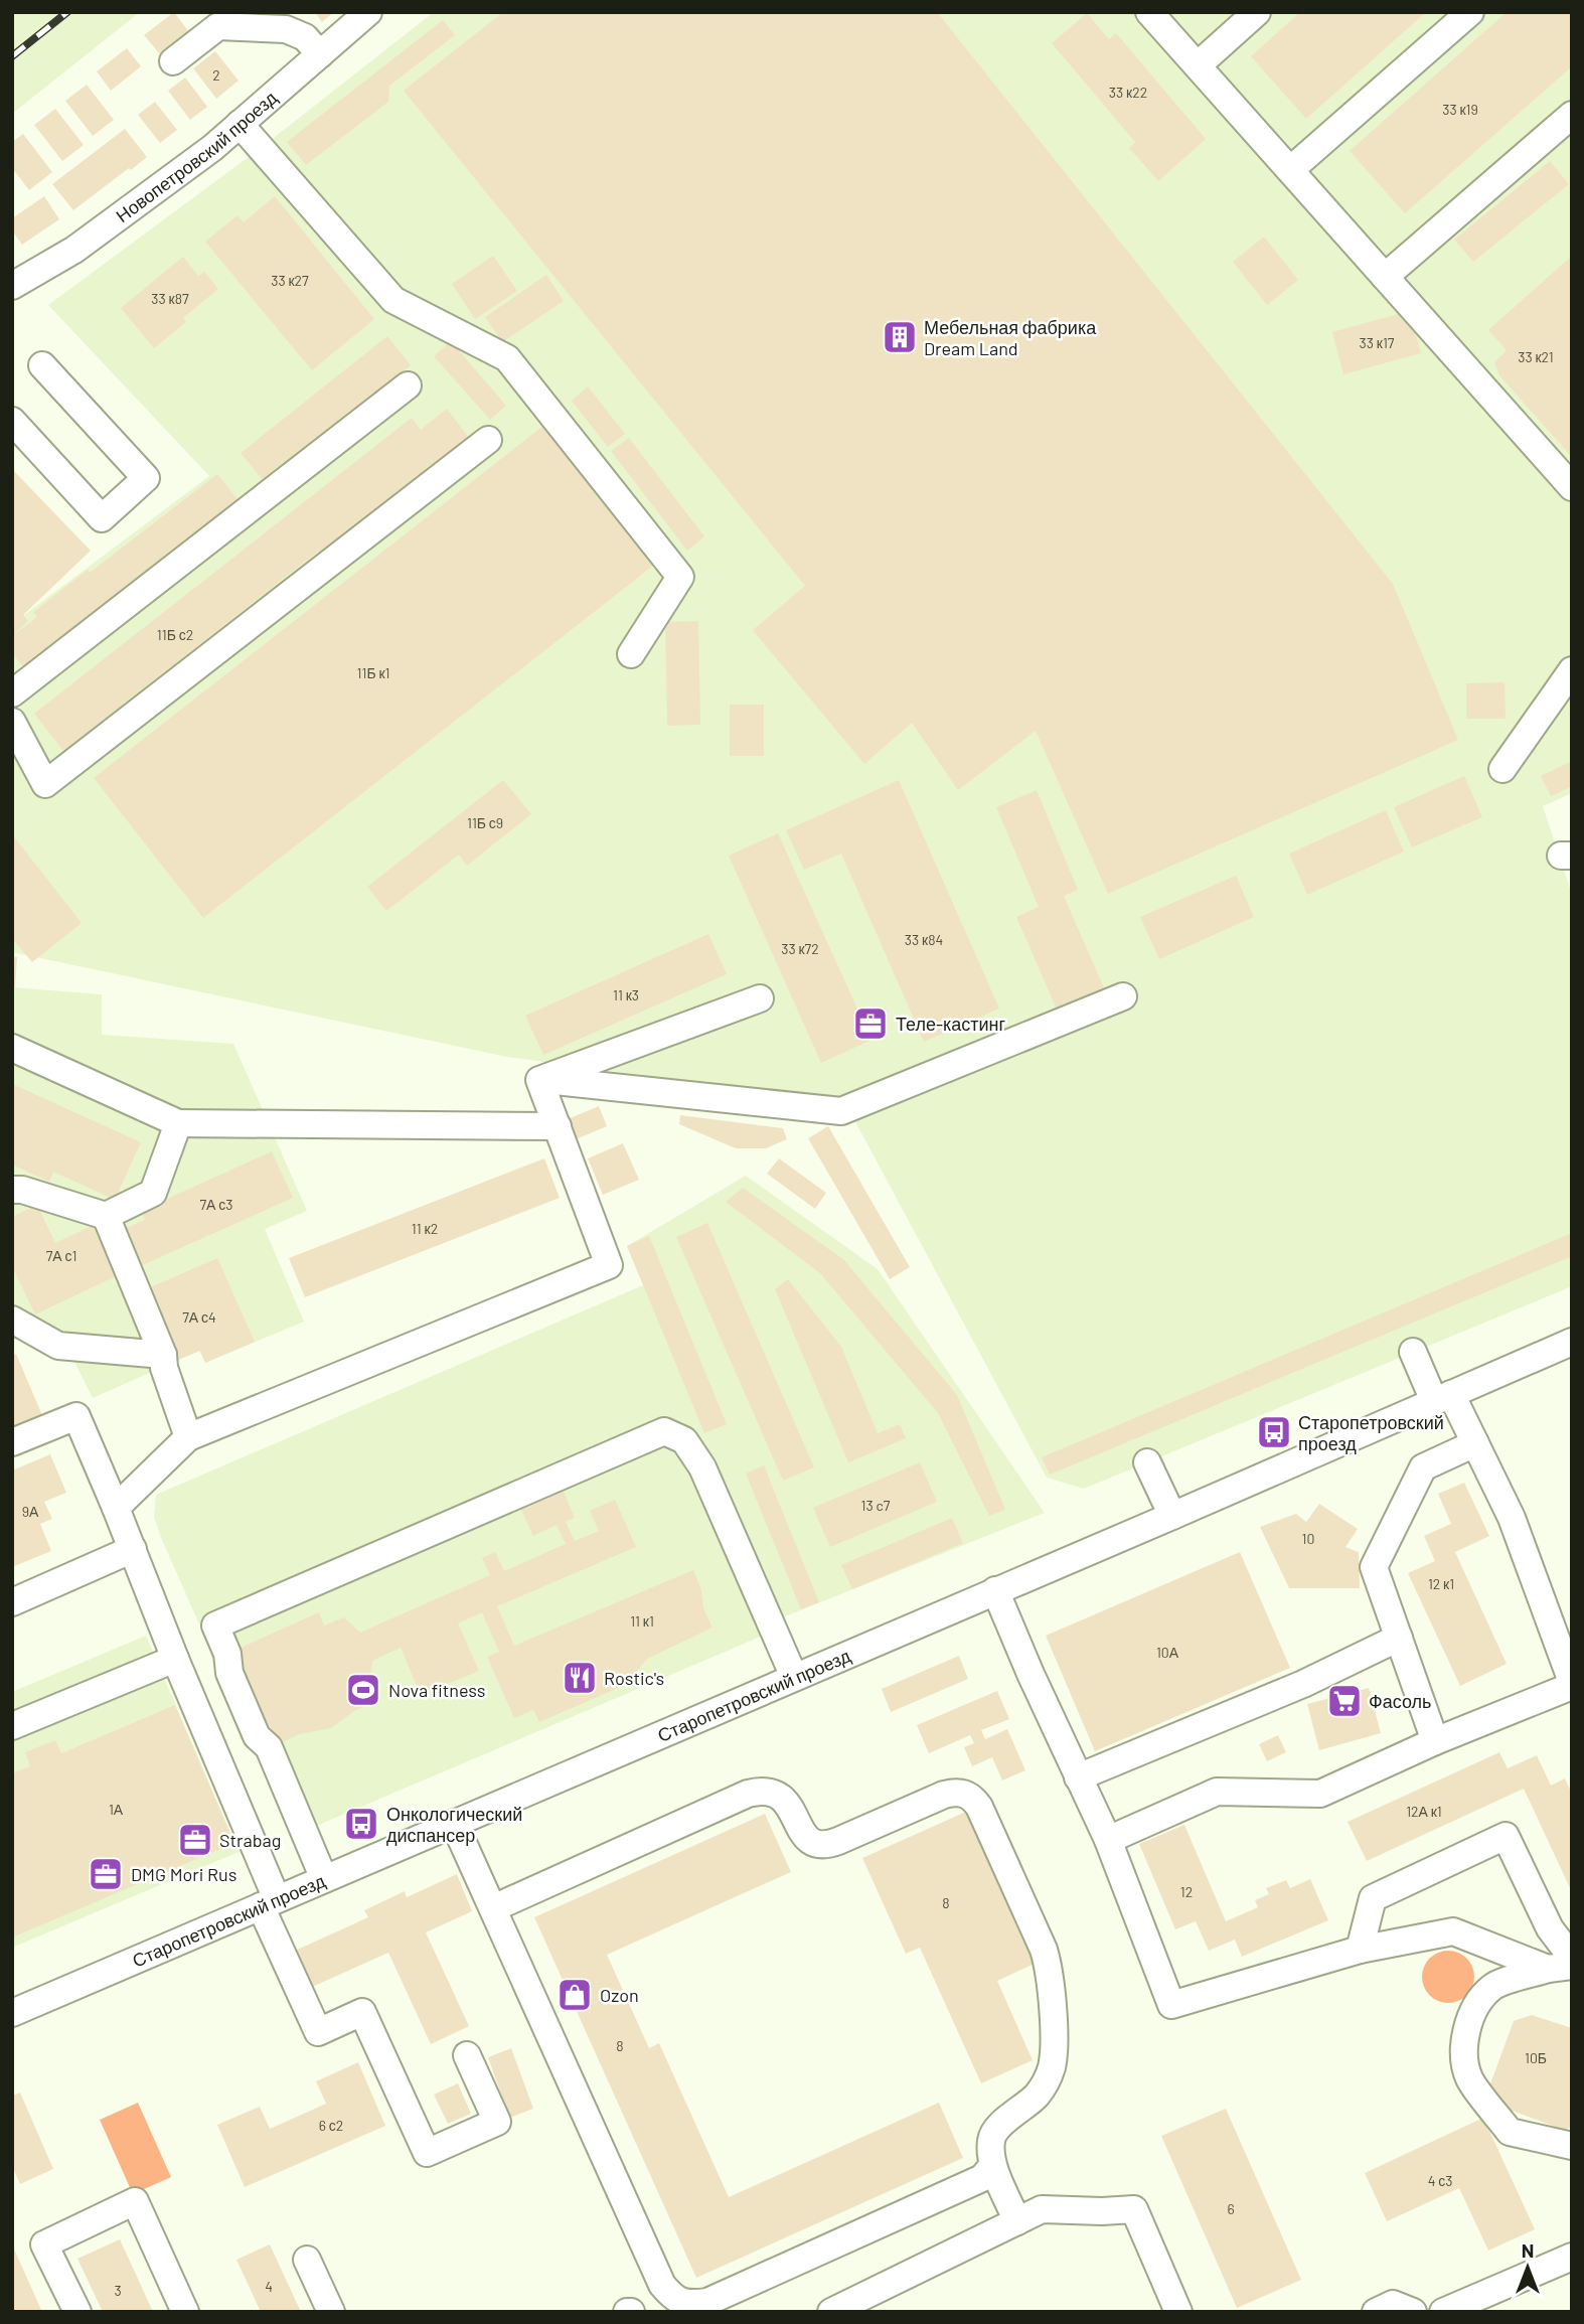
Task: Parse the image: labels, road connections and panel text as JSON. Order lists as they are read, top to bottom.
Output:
{
  "streets": {
    "street": ["Новопетровский проезд", "Старопетровский проезд"]
  },
  "places": {
    "building": ["Мебельная фабрика Dream Land"],
    "office": ["Теле-кастинг", "Strabag", "DMG Mori Rus"],
    "bus stop": ["Старопетровский проезд", "Онкологический диспансер"],
    "restaurant": ["Rostic's"],
    "sports": ["Nova fitness"],
    "supermarket": ["Фасоль"],
    "shop": ["Ozon"]
  },
  "house_numbers": [
    "2",
    "33 к22",
    "33 к19",
    "33 к27",
    "33 к87",
    "33 к17",
    "33 к21",
    "11Б с2",
    "11Б к1",
    "11Б с9",
    "33 к84",
    "33 к72",
    "11 к3",
    "7А с3",
    "11 к2",
    "7А с1",
    "7А с4",
    "13 c7",
    "9А",
    "10",
    "12 к1",
    "11 к1",
    "10А",
    "1А",
    "12А к1",
    "12",
    "8",
    "8",
    "10Б",
    "6 с2",
    "4 с3",
    "6",
    "4",
    "3"
  ],
  "north": "top"
}
